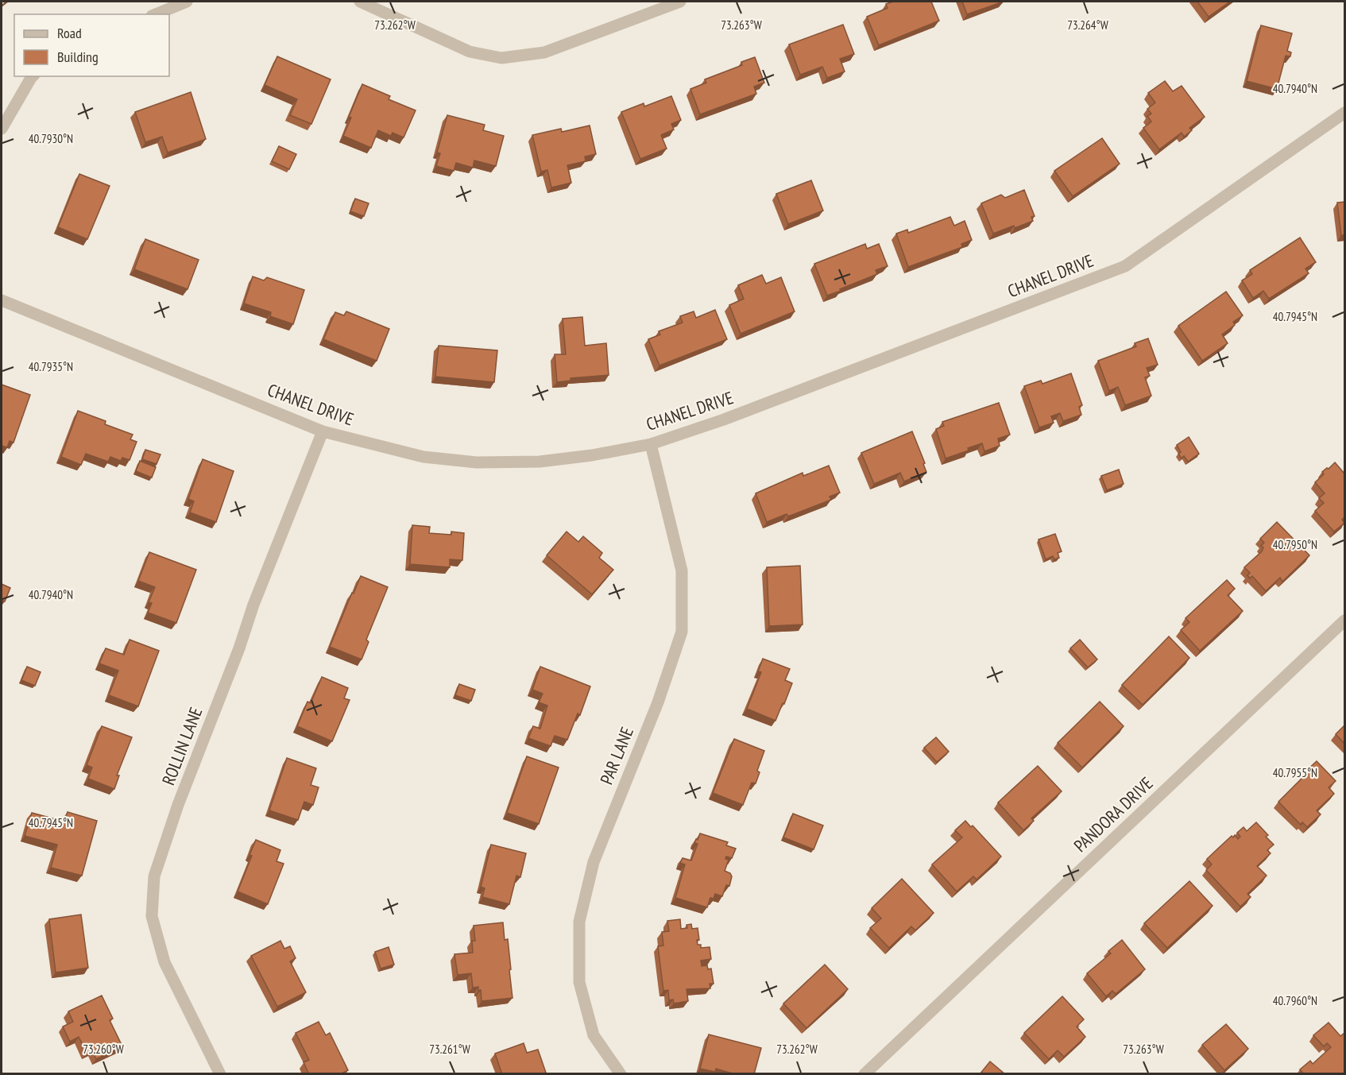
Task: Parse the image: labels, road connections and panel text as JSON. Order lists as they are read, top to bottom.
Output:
{
  "streets": {
    "street": [
      "CHANEL DRIVE",
      "ROLLIN LANE",
      "PAR LANE",
      "PANDORA DRIVE"
    ]
  },
  "crossings": [
    ["CHANEL DRIVE", "ROLLIN LANE"],
    ["CHANEL DRIVE", "PAR LANE"]
  ],
  "legend": ["Road", "Building"],
  "coordinates": [
    "73.262°W",
    "73.263°W",
    "73.264°W",
    "40.7940°N",
    "40.7930°N",
    "40.7945°N",
    "40.7935°N",
    "40.7950°N",
    "40.7955°N",
    "40.7960°N",
    "73.260°W",
    "73.261°W"
  ]
}
